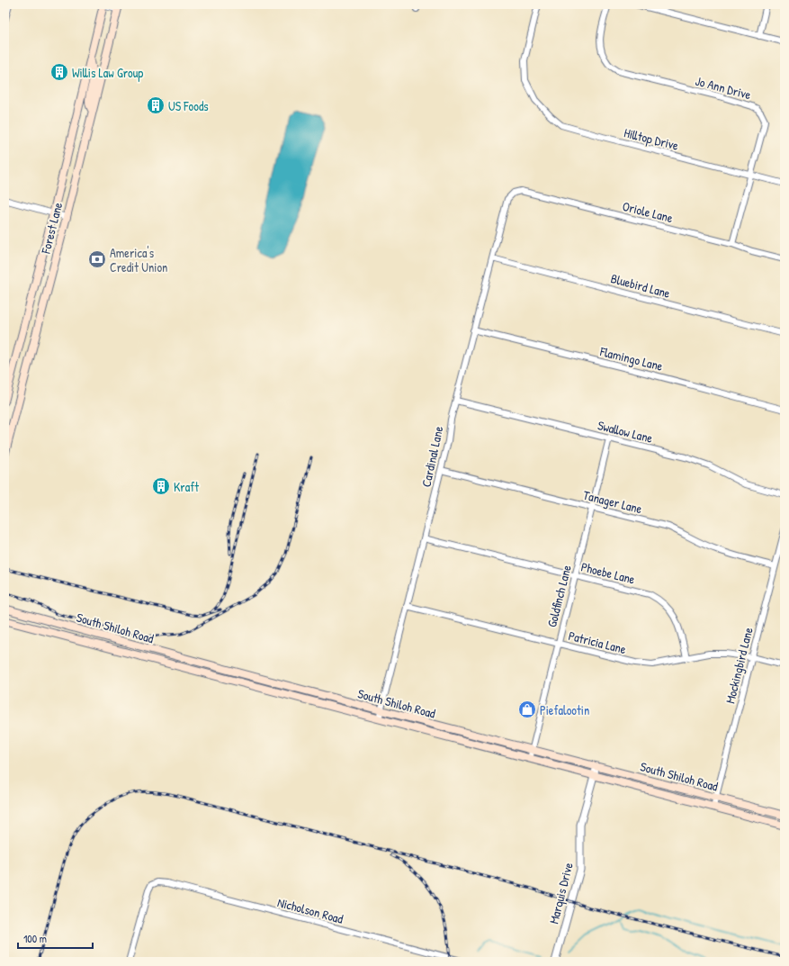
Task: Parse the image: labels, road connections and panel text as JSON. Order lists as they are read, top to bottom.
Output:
{
  "streets": {
    "main road": ["Forest Lane", "South Shiloh Road"],
    "street": [
      "Jo Ann Drive",
      "Hilltop Drive",
      "Oriole Lane",
      "Bluebird Lane",
      "Flamingo Lane",
      "Swallow Lane",
      "Cardinal Lane",
      "Tanager Lane",
      "Phoebe Lane",
      "Goldfinch Lane",
      "Patricia Lane",
      "Mockingbird Lane",
      "Marquis Drive",
      "Nicholson Road"
    ]
  },
  "crossings": [
    ["Jo Ann Drive", "Hilltop Drive"],
    ["Jo Ann Drive", "Oriole Lane"],
    ["Oriole Lane", "Cardinal Lane"],
    ["Bluebird Lane", "Cardinal Lane"],
    ["Flamingo Lane", "Cardinal Lane"],
    ["Swallow Lane", "Cardinal Lane"],
    ["Swallow Lane", "Goldfinch Lane"],
    ["Cardinal Lane", "Tanager Lane"],
    ["Cardinal Lane", "Phoebe Lane"],
    ["Cardinal Lane", "South Shiloh Road"],
    ["Cardinal Lane", "Patricia Lane"],
    ["Tanager Lane", "Goldfinch Lane"],
    ["Tanager Lane", "Mockingbird Lane"],
    ["Phoebe Lane", "Goldfinch Lane"],
    ["Phoebe Lane", "Patricia Lane"],
    ["Goldfinch Lane", "South Shiloh Road"],
    ["Goldfinch Lane", "Patricia Lane"],
    ["South Shiloh Road", "Mockingbird Lane"],
    ["South Shiloh Road", "Marquis Drive"],
    ["Patricia Lane", "Mockingbird Lane"]
  ],
  "places": {
    "building": ["Willis Law Group", "US Foods", "Kraft"],
    "bank": ["America's Credit Union"],
    "shop": ["Piefalootin"]
  },
  "scale_bar": "100 m"
}
